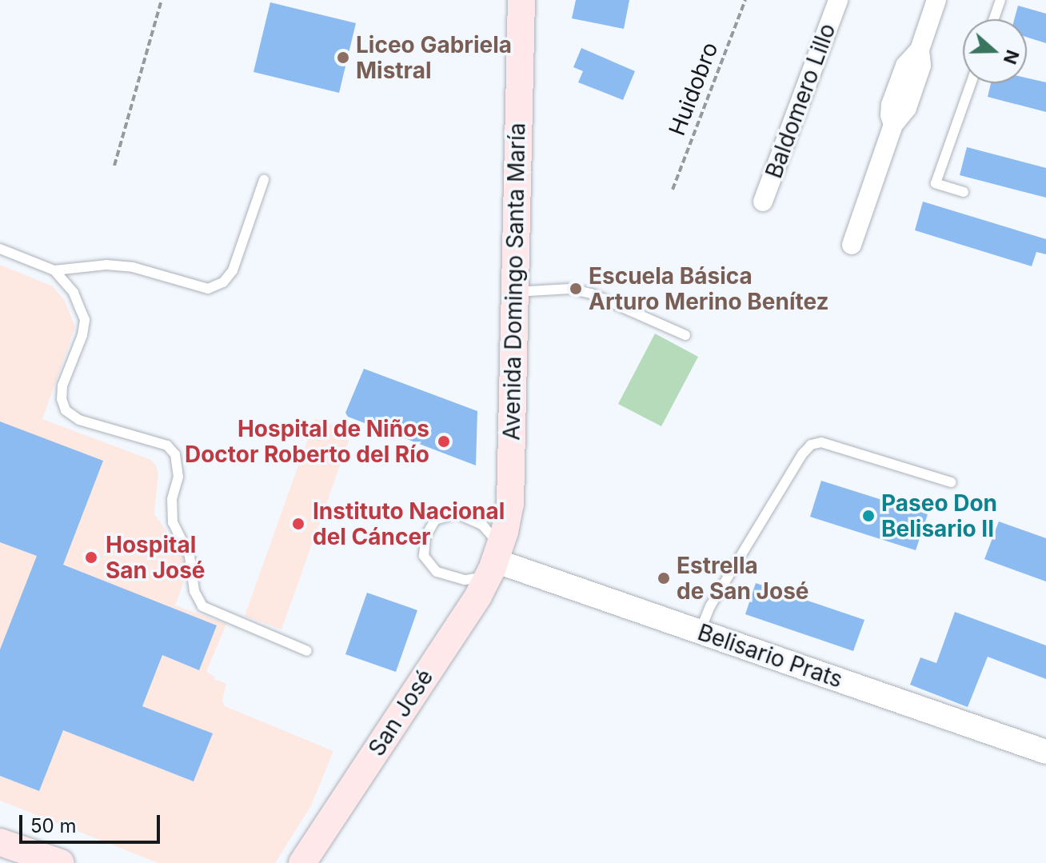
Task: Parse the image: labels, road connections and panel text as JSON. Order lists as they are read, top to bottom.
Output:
{
  "streets": {
    "main road": ["Avenida Domingo Santa María", "San José"],
    "street": ["Baldomero Lillo", "Belisario Prats"],
    "path": ["Huidobro"]
  },
  "crossings": [
    ["Avenida Domingo Santa María", "Belisario Prats"],
    ["Avenida Domingo Santa María", "San José"],
    ["Belisario Prats", "San José"]
  ],
  "places": [
    "Liceo Gabriela Mistral",
    "Escuela Básica Arturo Merino Benítez",
    "Hospital de Niños Doctor Roberto del Río",
    "Paseo Don Belisario II",
    "Instituto Nacional del Cáncer",
    "Hospital San José",
    "Estrella de San José"
  ],
  "scale_bar": "50 m",
  "north": "right"
}
